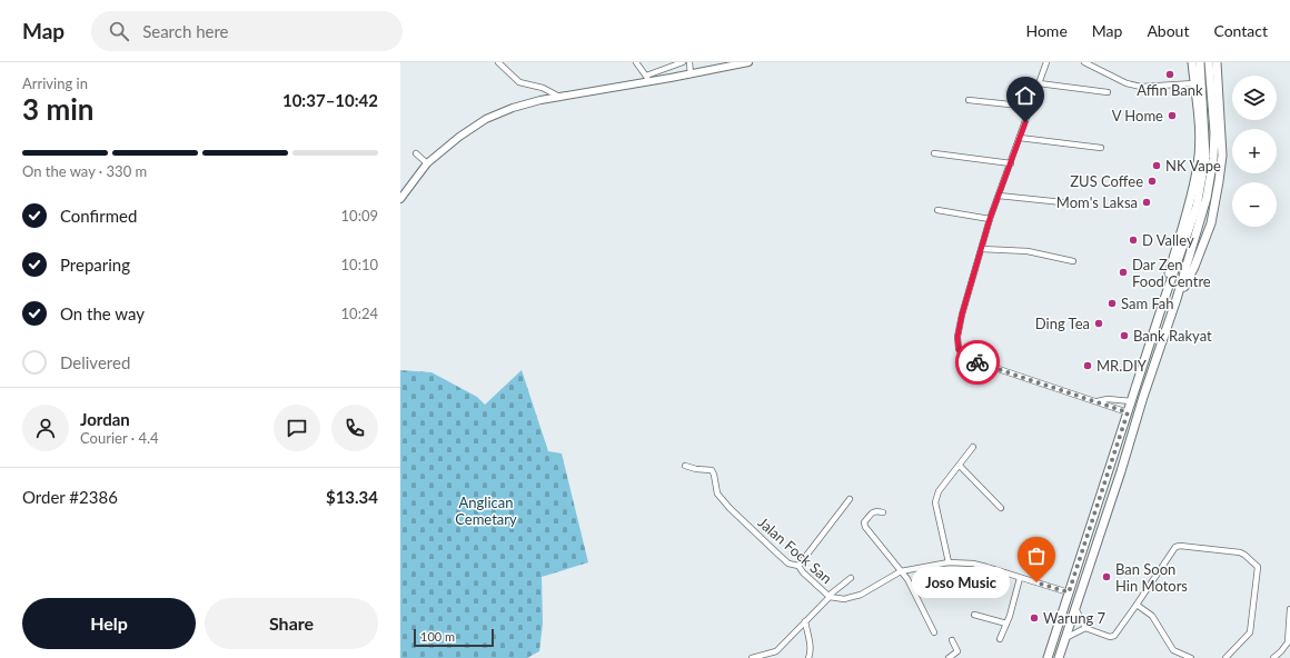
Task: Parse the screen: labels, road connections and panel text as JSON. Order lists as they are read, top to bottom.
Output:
{
  "streets": {
    "street": ["Jalan Fock San"]
  },
  "parks": ["Anglican Cemetary"],
  "places": [
    "Affin Bank",
    "V Home",
    "NK Vape",
    "ZUS Coffee",
    "Mom's Laksa",
    "D Valley",
    "Dar Zen Food Centre",
    "Sam Fah",
    "Ding Tea",
    "Bank Rakyat",
    "MR.DIY",
    "Ban Soon Hin Motors",
    "Joso Music",
    "Warung 7"
  ],
  "scale_bar": "100 m",
  "page": {
    "header": "Map",
    "search": "Search here",
    "nav": [
      "Home",
      "Map",
      "About",
      "Contact"
    ],
    "heading": ["3 min", "Arriving in", "10:37–10:42"],
    "panel": [
      "Jordan",
      "Courier · 4.4",
      "Order #2386",
      "$13.34"
    ],
    "map_buttons": ["+", "−"],
    "bar": "On the way · 330 m",
    "list": [
      ["Confirmed", "10:09"],
      ["Preparing", "10:10"],
      ["On the way", "10:24"],
      "Delivered"
    ],
    "bubble": "Joso Music",
    "buttons": ["Help", "Share"],
    "scale": "100 m"
  }
}
